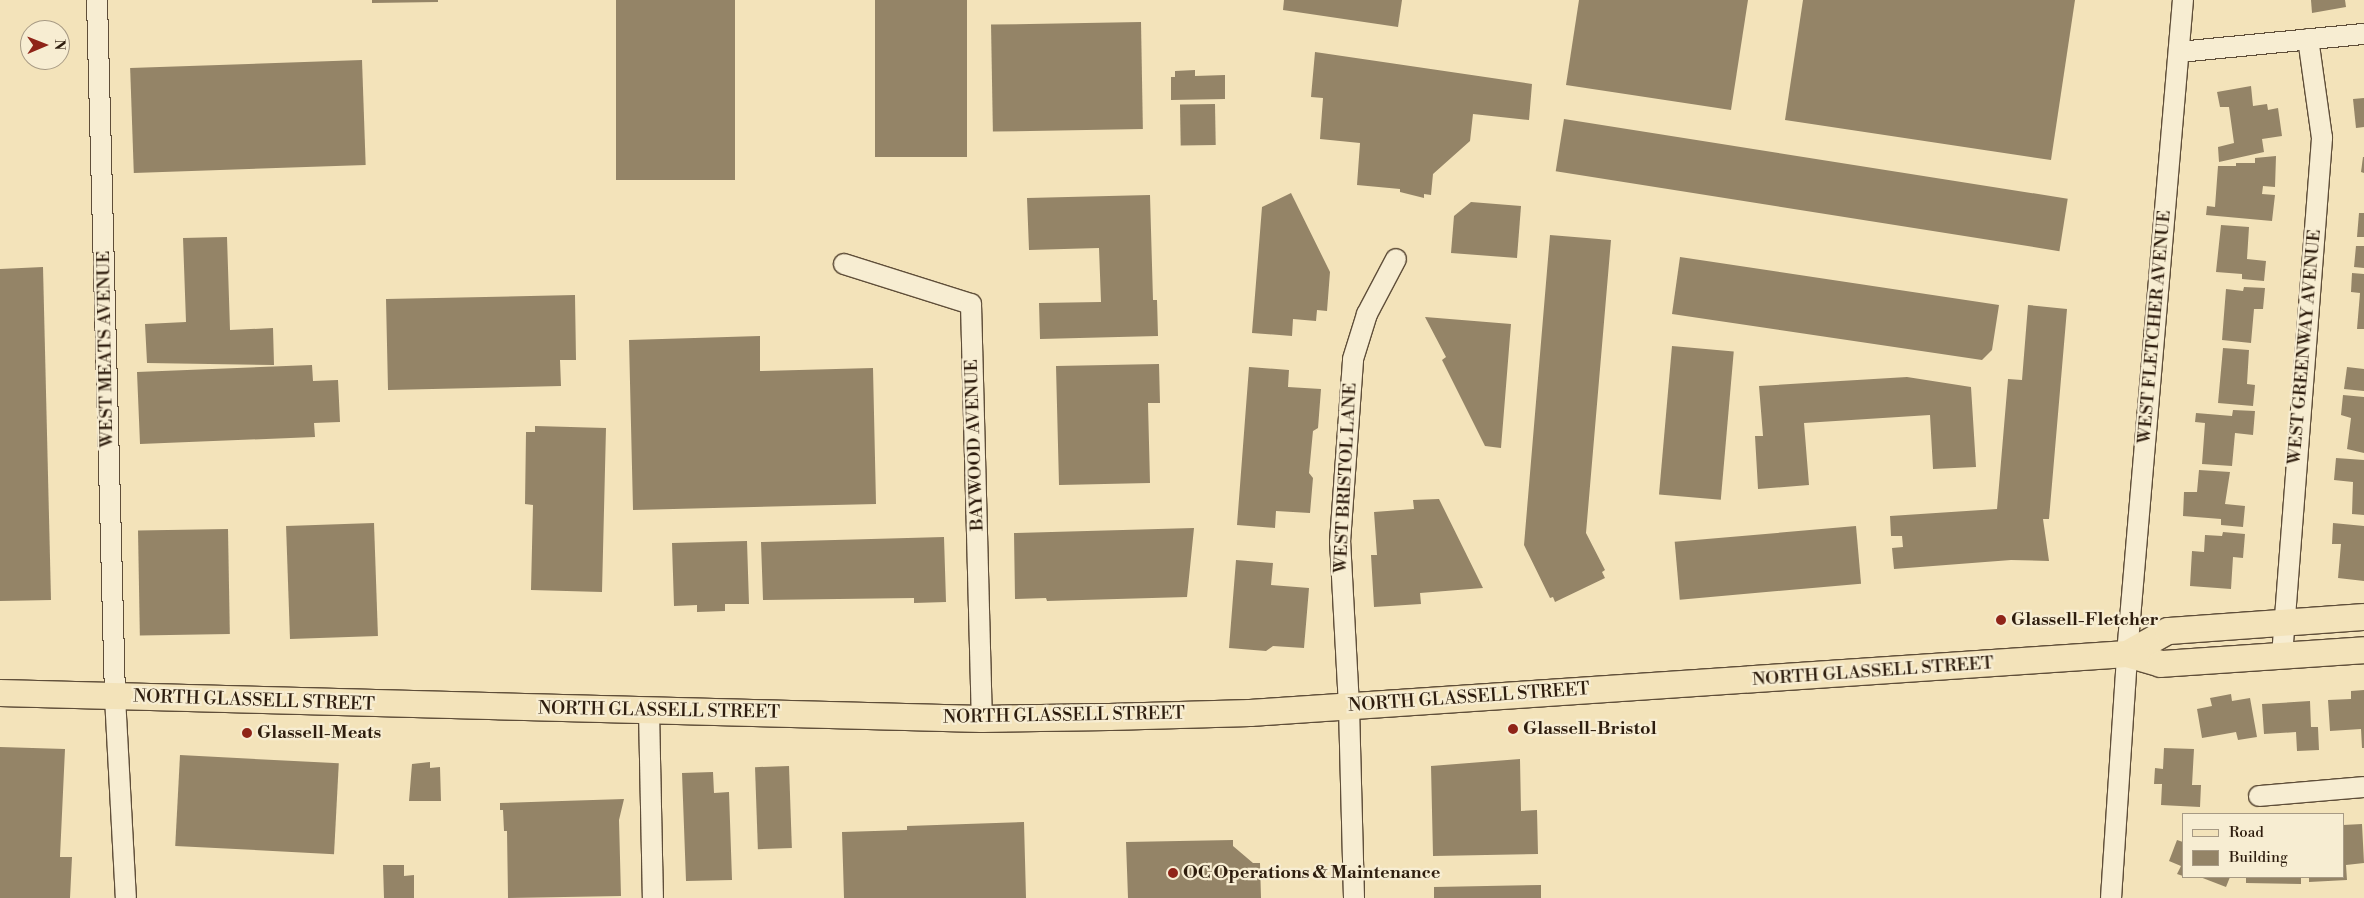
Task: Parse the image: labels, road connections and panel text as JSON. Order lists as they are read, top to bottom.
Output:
{
  "streets": {
    "main road": ["NORTH GLASSELL STREET"],
    "street": [
      "WEST FLETCHER AVENUE",
      "WEST GREENWAY AVENUE",
      "WEST MEATS AVENUE",
      "BAYWOOD AVENUE",
      "WEST BRISTOL LANE"
    ]
  },
  "crossings": [
    ["WEST FLETCHER AVENUE", "NORTH GLASSELL STREET"],
    ["WEST GREENWAY AVENUE", "NORTH GLASSELL STREET"],
    ["WEST MEATS AVENUE", "NORTH GLASSELL STREET"],
    ["BAYWOOD AVENUE", "NORTH GLASSELL STREET"],
    ["WEST BRISTOL LANE", "NORTH GLASSELL STREET"]
  ],
  "places": [
    "Glassell-Fletcher",
    "Glassell-Bristol",
    "Glassell-Meats",
    "OC Operations & Maintenance"
  ],
  "legend": ["Road", "Building"],
  "north": "right"
}
